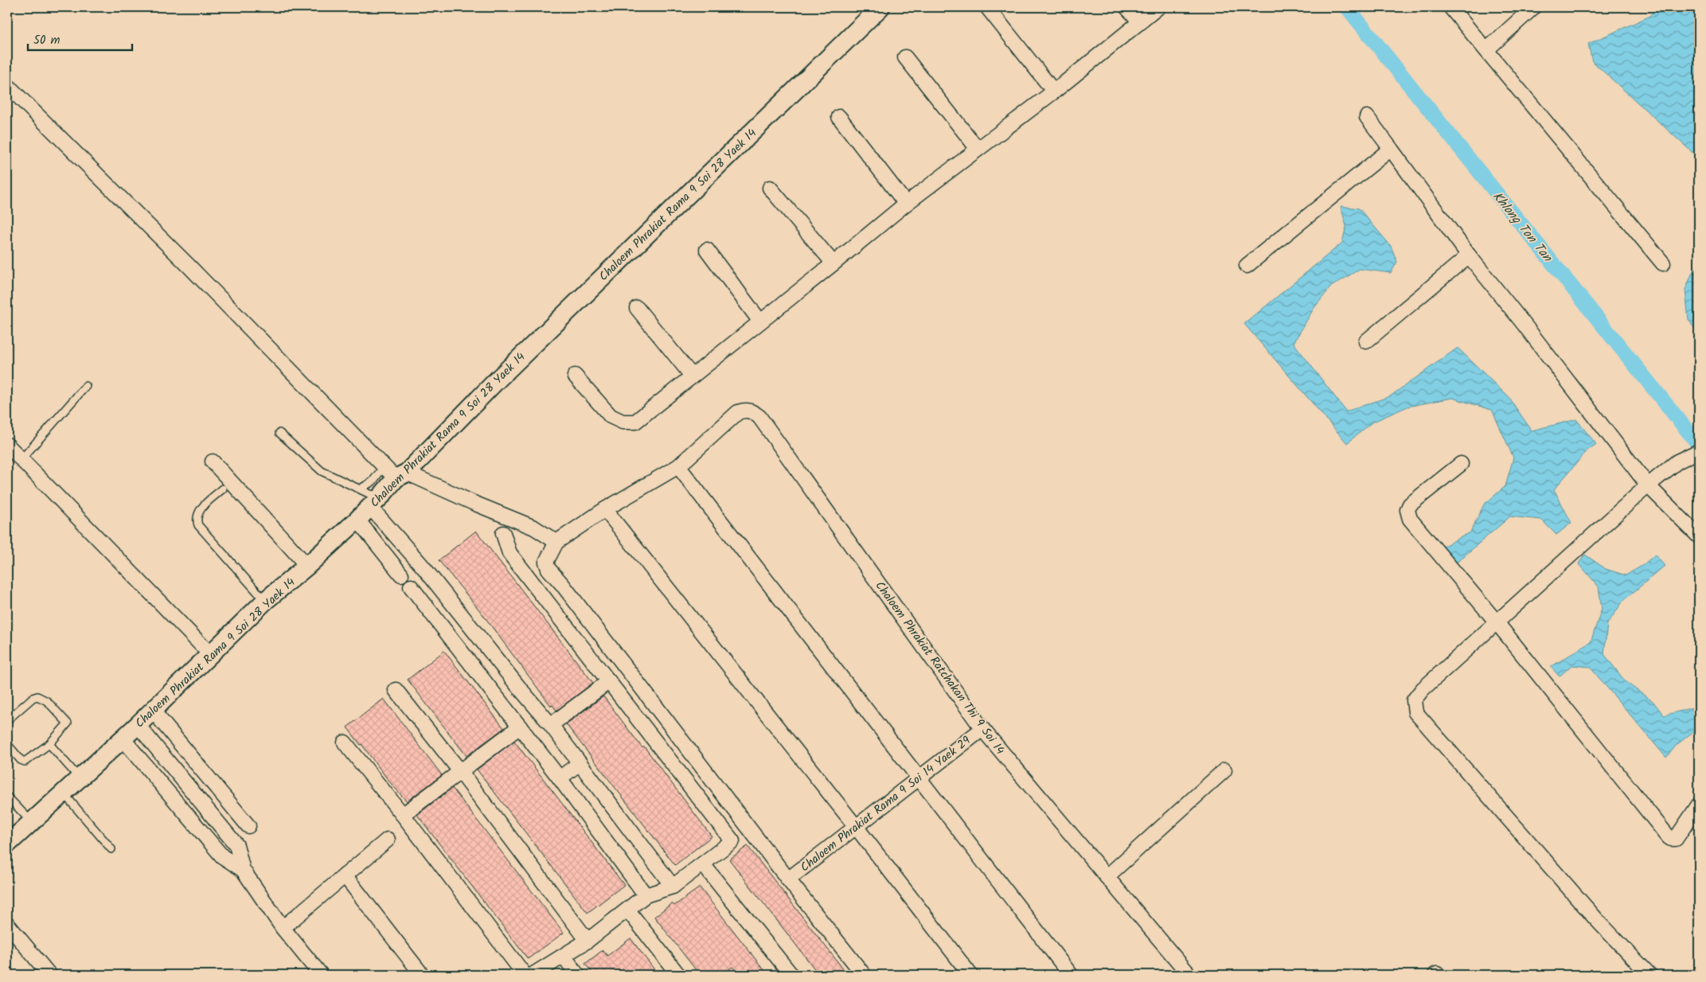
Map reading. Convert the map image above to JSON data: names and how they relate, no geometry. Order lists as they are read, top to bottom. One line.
{"streets":{"street":["Chaloem Phrakiat Rama 9 Soi 28 Yaek 14","Chaloem Phrakiat Ratchakan Thi 9 Soi 14","Chaloem Phrakiat Rama 9 Soi 14 Yaek 29"]},"crossings":[["Chaloem Phrakiat Ratchakan Thi 9 Soi 14","Chaloem Phrakiat Rama 9 Soi 14 Yaek 29"]],"water":["Khlong Ton Tan"],"scale_bar":"50 m"}
